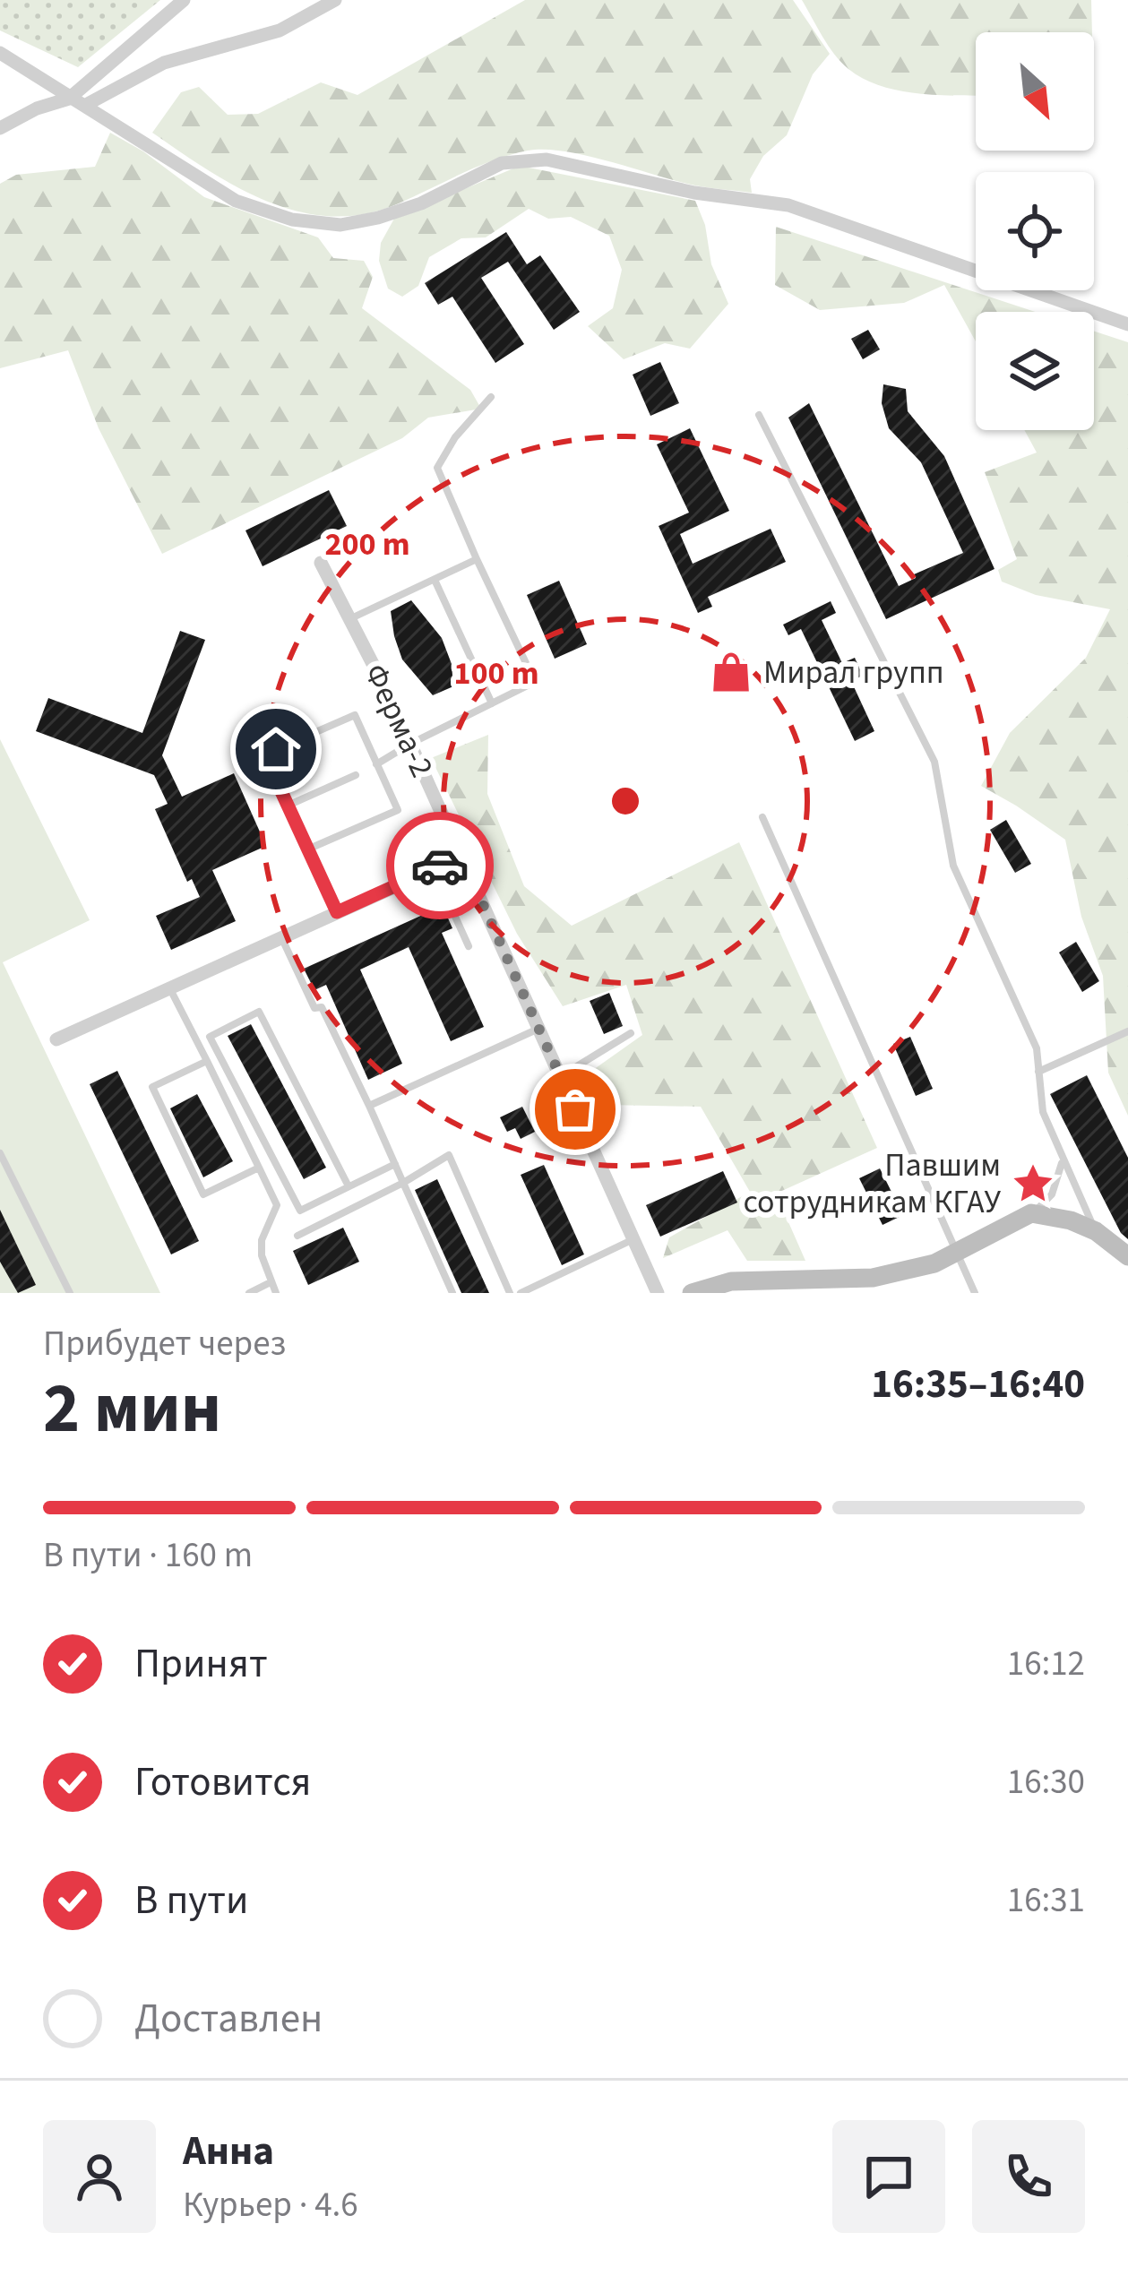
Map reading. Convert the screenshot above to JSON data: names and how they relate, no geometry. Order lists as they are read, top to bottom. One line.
{"streets":{"street":["Ферма-2"]},"places":{"shop":["Мирал групп"],"place":["Павшим сотрудникам КГАУ"]},"north":"bottom right","page":{"heading":["2 мин","Прибудет через","16:35–16:40"],"panel":["Анна","Курьер · 4.6"],"bar":"В пути · 160 m","list":[["Принят","16:12"],["Готовится","16:30"],["В пути","16:31"],"Доставлен"]},"rings":["200 m","100 m"]}
